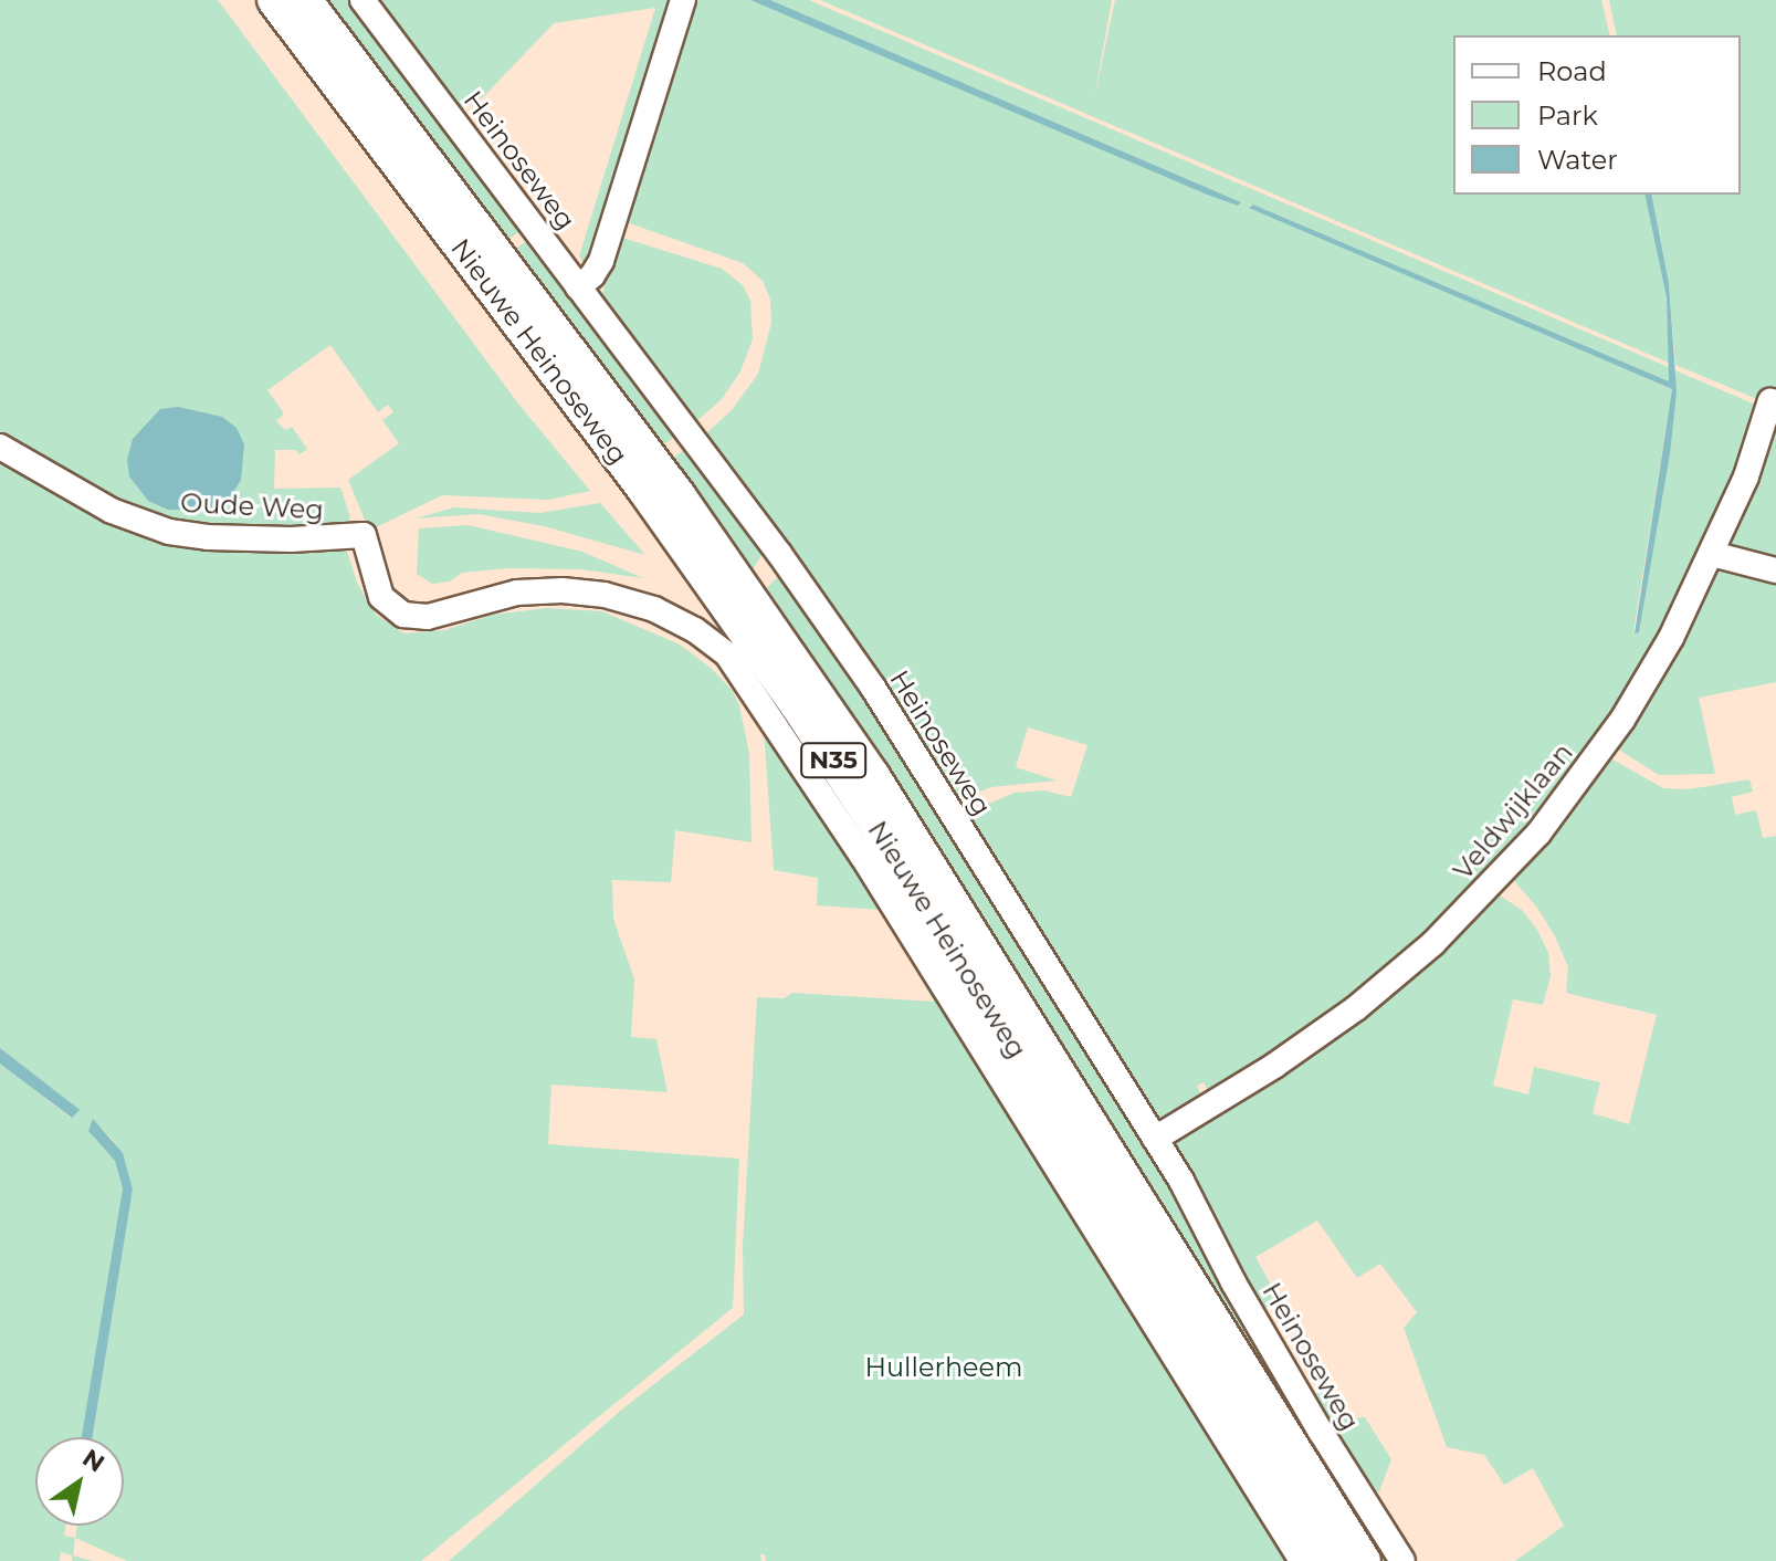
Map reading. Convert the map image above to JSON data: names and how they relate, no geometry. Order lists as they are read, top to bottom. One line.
{"streets":{"highway":["Nieuwe Heinoseweg","N35"],"street":["Heinoseweg","Oude Weg","Veldwijklaan"]},"crossings":[["Heinoseweg","Veldwijklaan"]],"parks":["Hullerheem"],"legend":["Road","Park","Water"],"north":"top right"}
